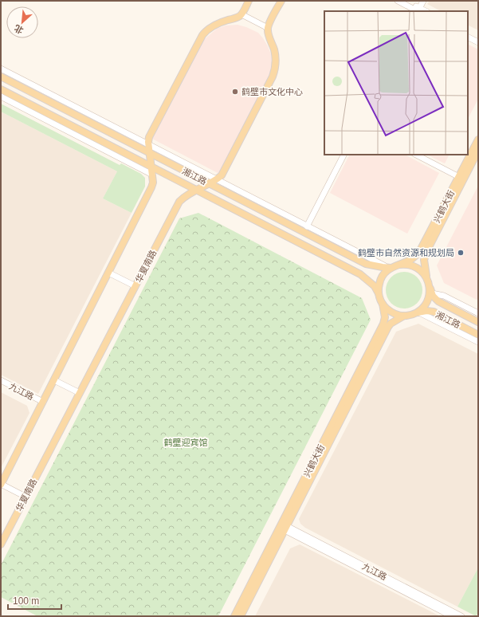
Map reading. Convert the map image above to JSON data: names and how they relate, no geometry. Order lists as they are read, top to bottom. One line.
{"streets":{"main road":["湘江路","兴鹤大街","华夏南路"],"street":["九江路"]},"crossings":[["湘江路","兴鹤大街"],["湘江路","华夏南路"],["兴鹤大街","九江路"]],"parks":["鹤壁迎宾馆"],"places":["鹤壁市文化中心","鹤壁市自然资源和规划局"],"scale_bar":"100 m","north":"bottom left"}
